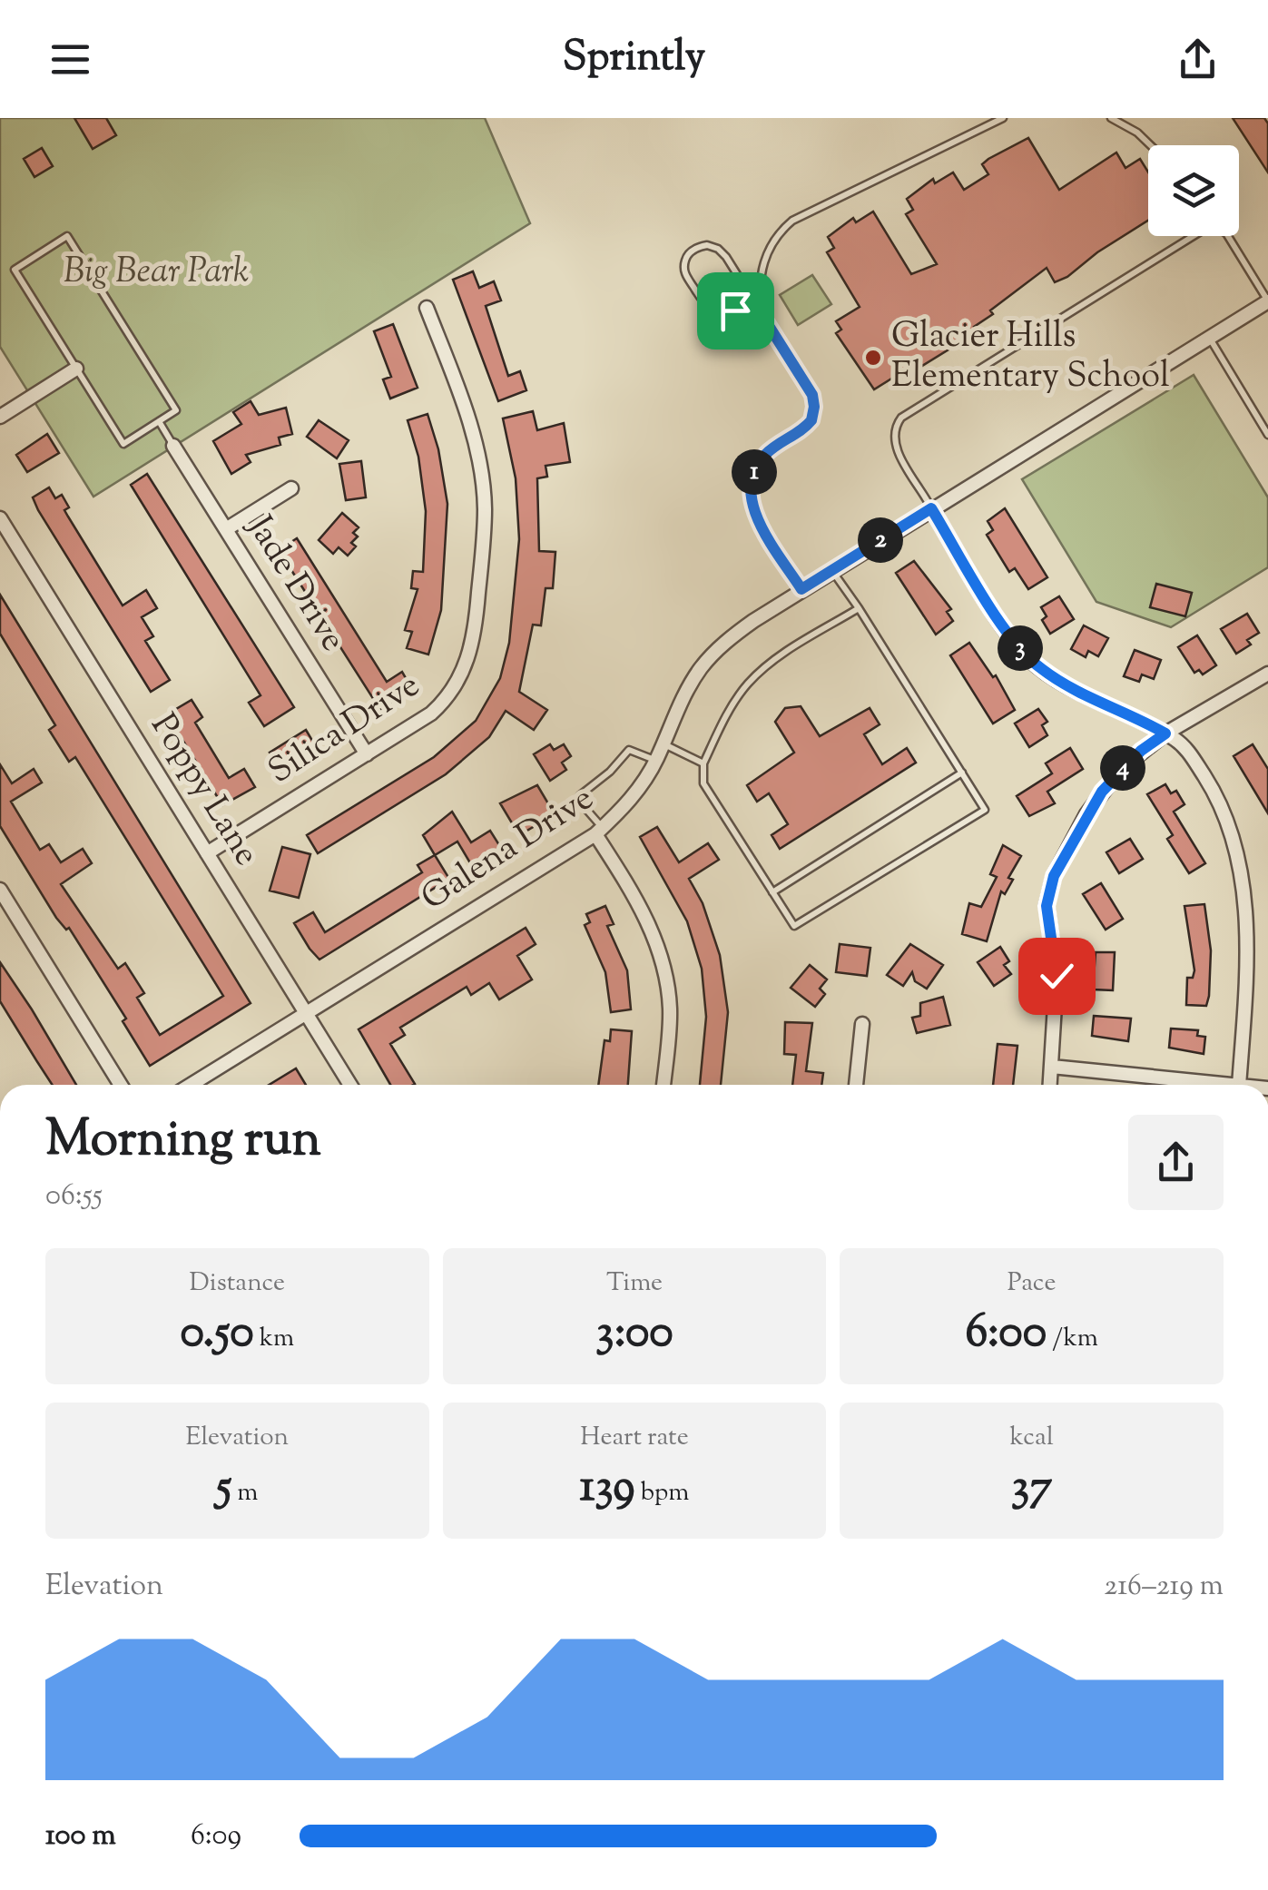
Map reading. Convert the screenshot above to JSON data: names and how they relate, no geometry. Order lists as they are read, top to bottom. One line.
{"streets":{"street":["Jade Drive","Silica Drive","Poppy Lane","Galena Drive"]},"crossings":[["Jade Drive","Silica Drive"],["Silica Drive","Poppy Lane"],["Poppy Lane","Galena Drive"]],"parks":["Big Bear Park"],"places":["Glacier Hills Elementary School"],"page":{"header":"Sprintly","pins":["1","2","3","4"],"heading":["Morning run","06:55"],"stats":[["Distance","0.50 km"],["Time","3:00"],["Pace","6:00 /km"],["Elevation","5 m"],["Heart rate","139 bpm"],["kcal","37"]],"chart":["Elevation","216–219 m"],"list":[{"name":"100 m","note":"6:09"}]}}
